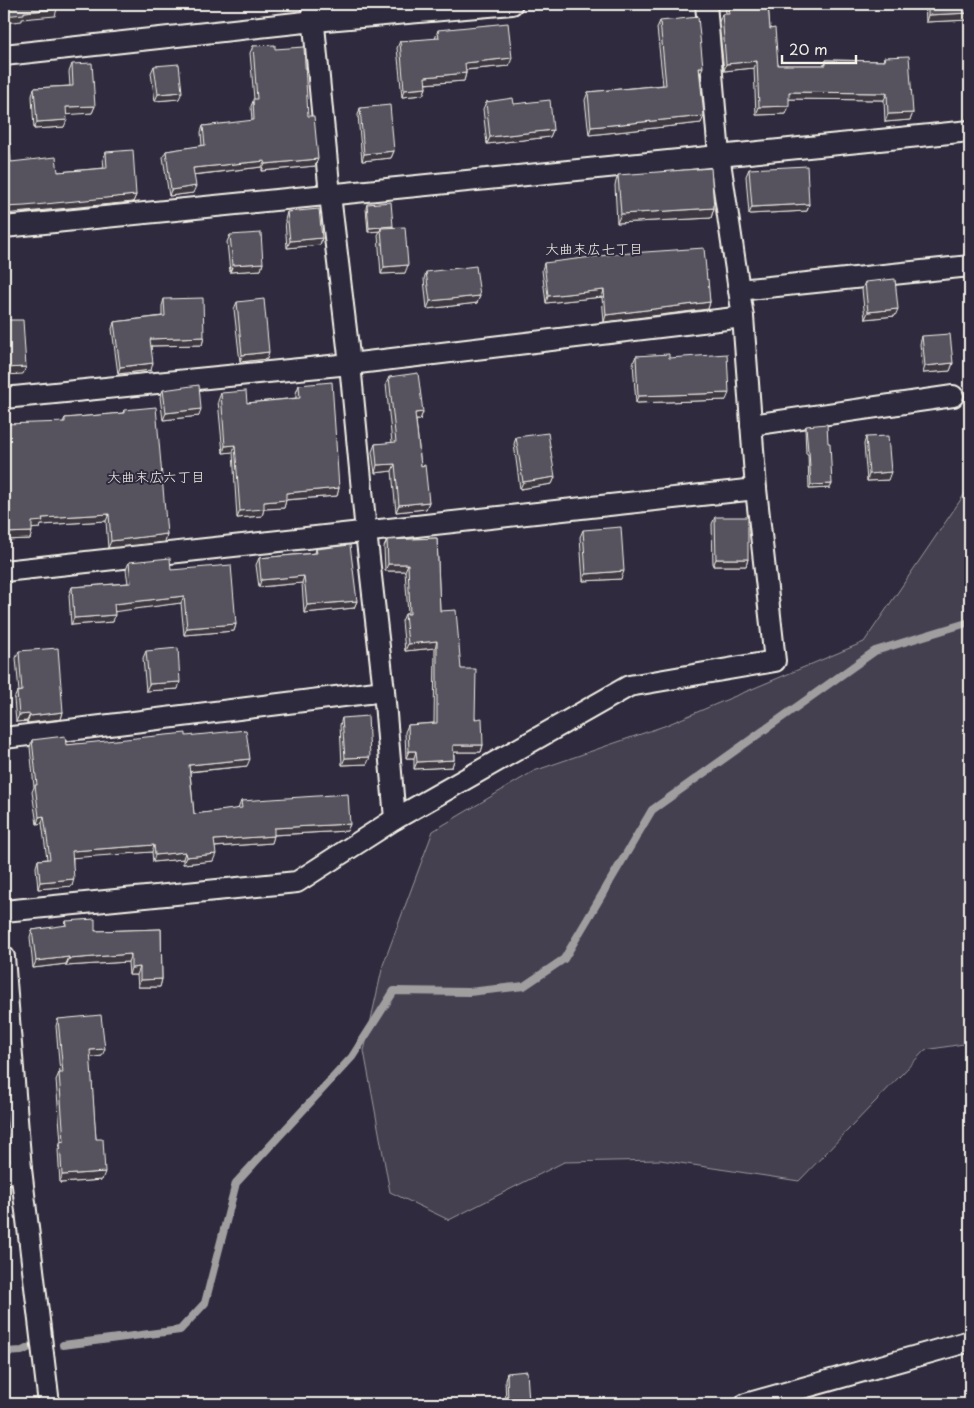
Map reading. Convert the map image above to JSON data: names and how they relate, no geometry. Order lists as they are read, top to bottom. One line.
{"districts":["大曲末広七丁目","大曲末広六丁目"],"scale_bar":"20 m"}
